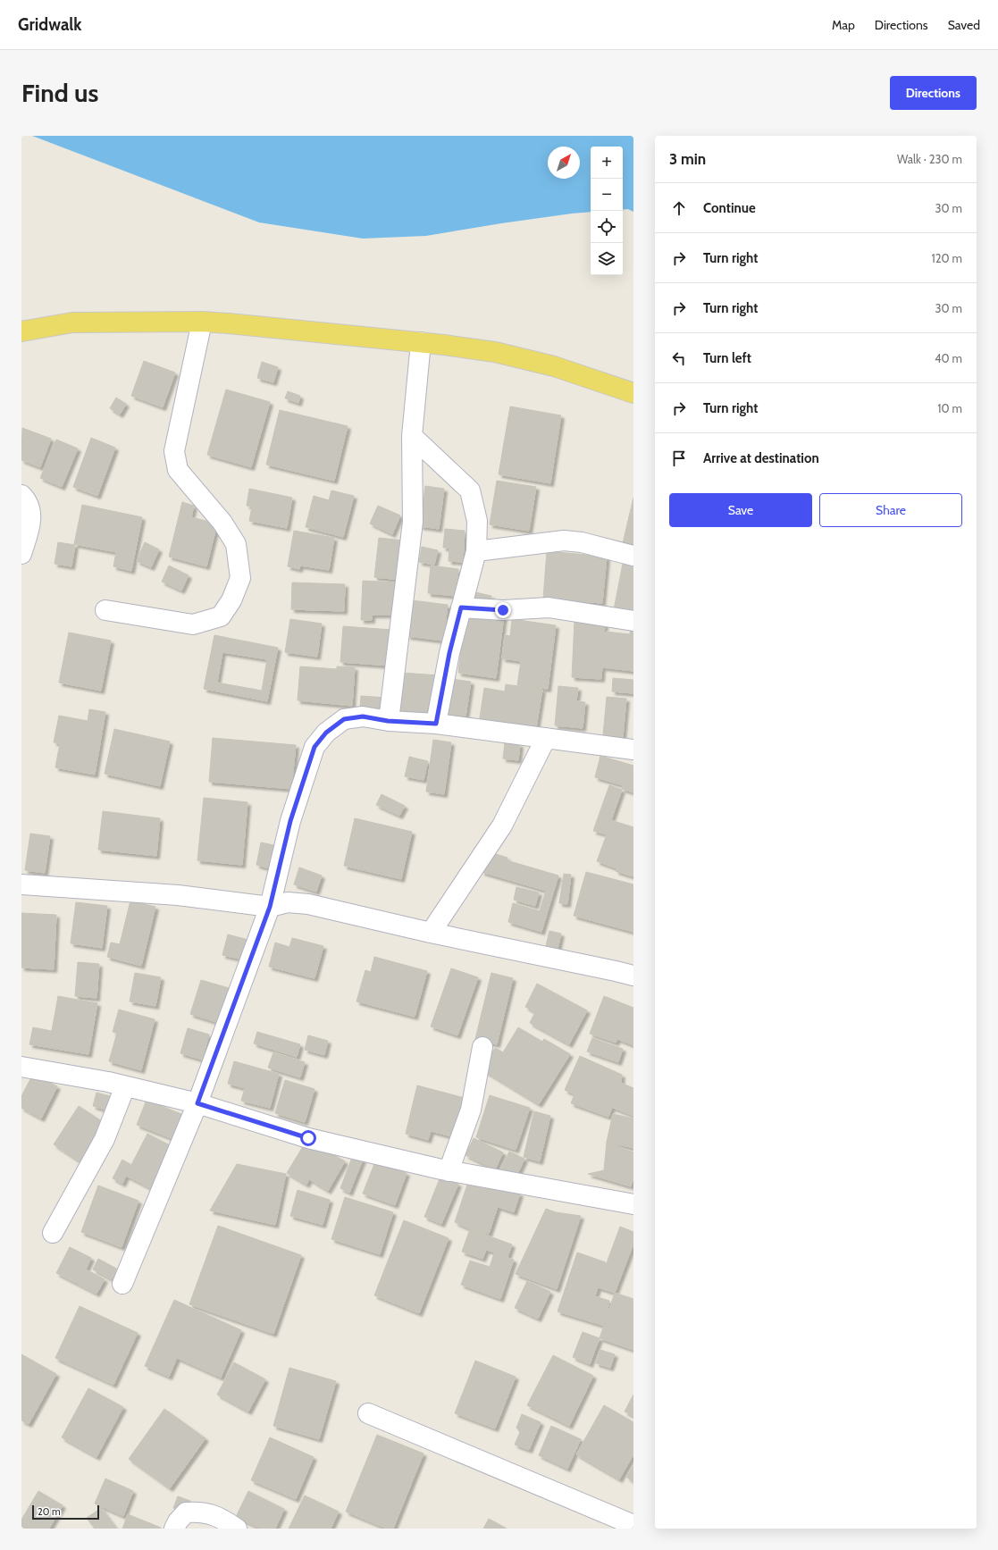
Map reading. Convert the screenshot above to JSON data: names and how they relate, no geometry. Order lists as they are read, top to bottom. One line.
{"scale_bar":"20 m","north":"top right","page":{"header":"Gridwalk","nav":["Map","Directions","Saved"],"buttons":["Directions",["Save","Share"]],"title":"Find us","heading":["3 min","Walk · 230 m"],"map_buttons":["+","−"],"list":[["Continue","30 m"],["Turn right","120 m"],["Turn right","30 m"],["Turn left","40 m"],["Turn right","10 m"],"Arrive at destination"],"scale":"20 m"}}
